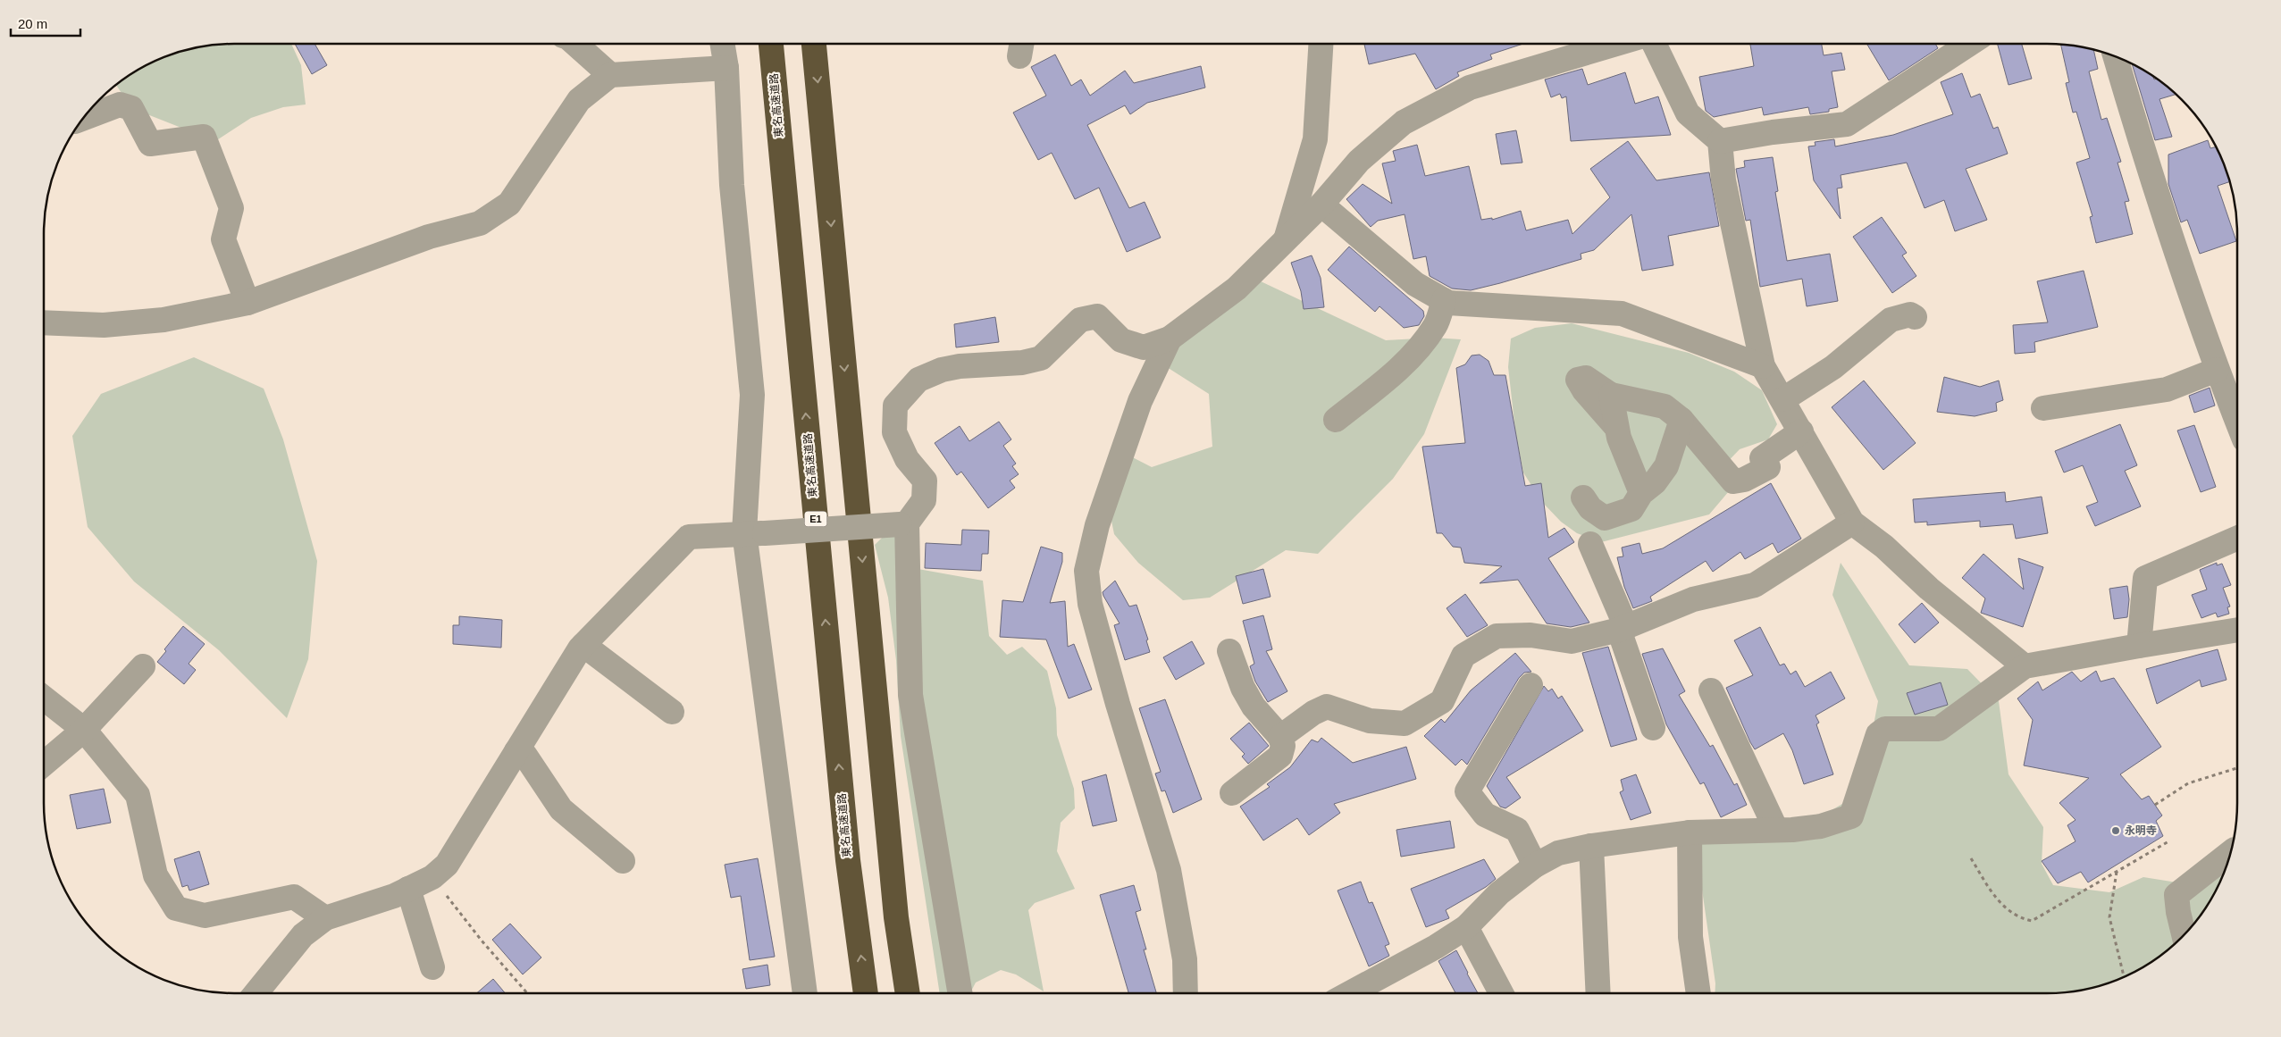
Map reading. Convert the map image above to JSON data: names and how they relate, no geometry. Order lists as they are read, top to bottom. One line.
{"streets":{"highway":["東名高速道路","E1"]},"places":["永明寺"],"scale_bar":"20 m"}
